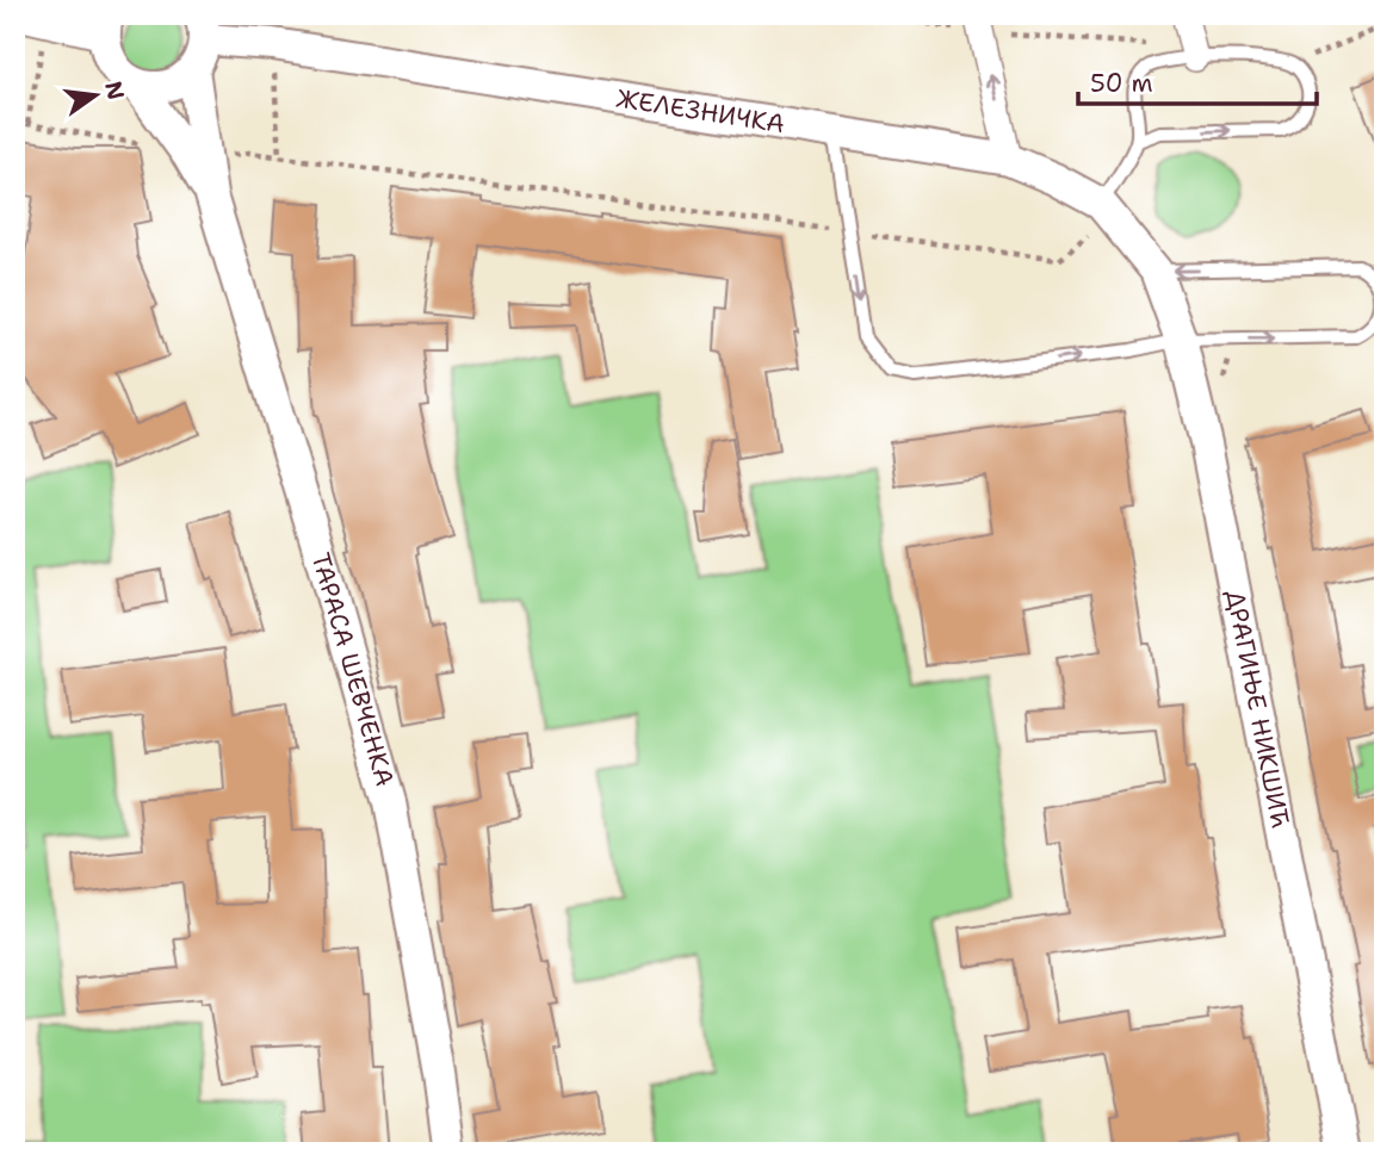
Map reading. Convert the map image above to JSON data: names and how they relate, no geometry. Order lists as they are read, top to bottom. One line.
{"streets":{"street":["ЖЕЛЕЗНИЧКА","ТАРАСА ШЕВЧЕНКА","ДРАГИЊЕ НИКШИЋ"]},"crossings":[["ЖЕЛЕЗНИЧКА","ДРАГИЊЕ НИКШИЋ"]],"scale_bar":"50 m","north":"right"}
